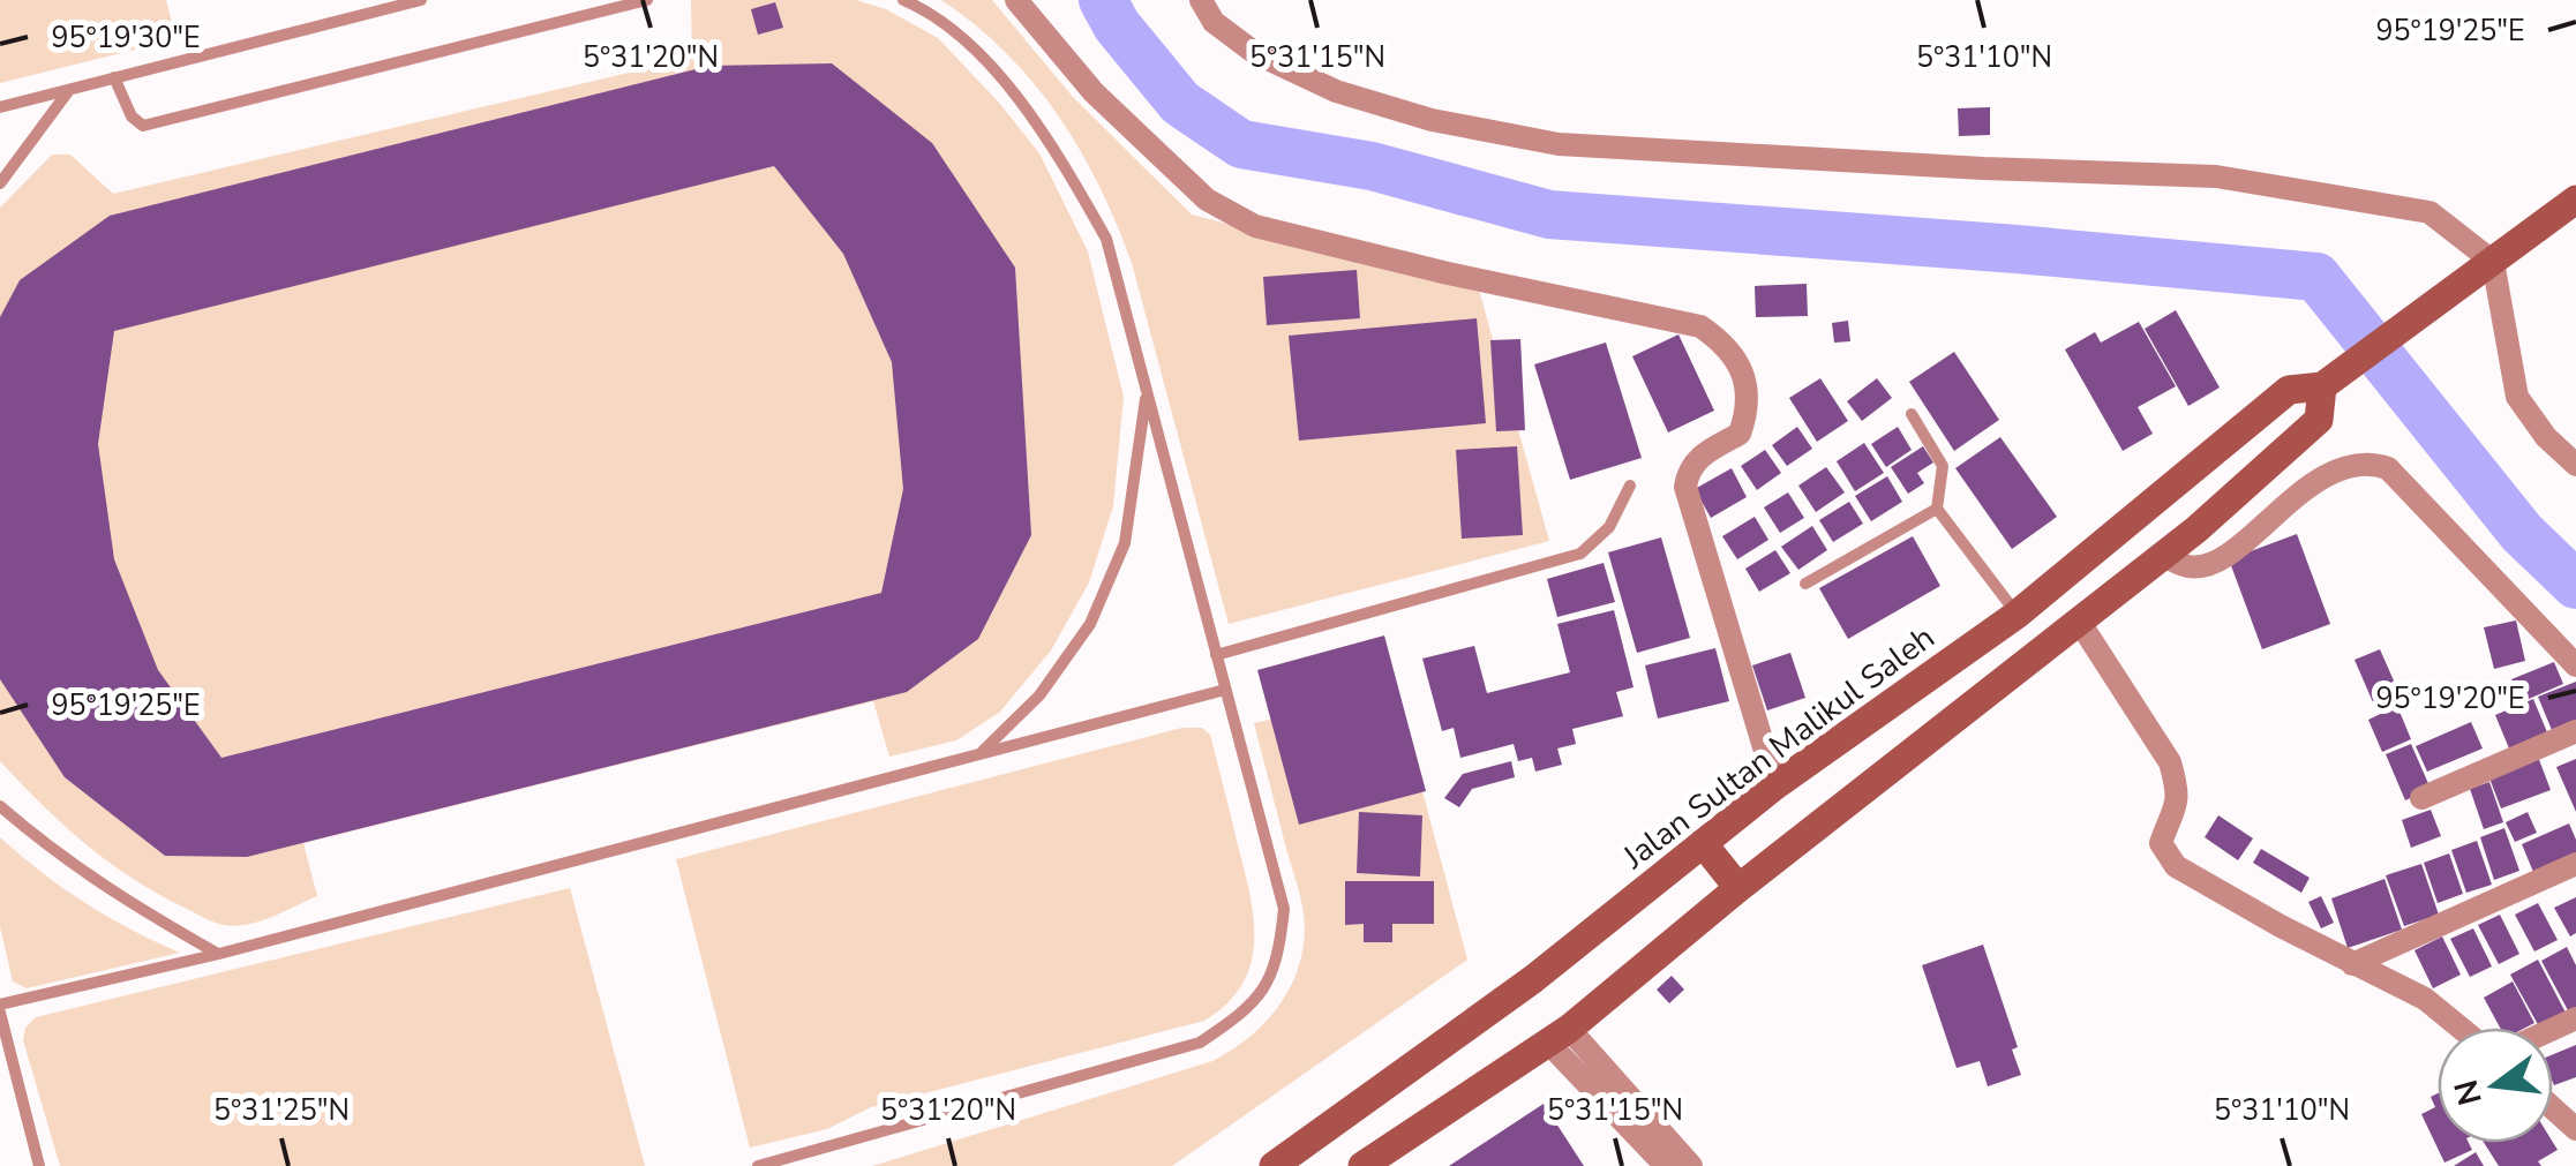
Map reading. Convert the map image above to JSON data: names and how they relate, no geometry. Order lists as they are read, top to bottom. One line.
{"streets":{"main road":["Jalan Sultan Malikul Saleh"]},"north":"left","coordinates":["95°19'25\"E","95°19'30\"E","5°31'20\"N","5°31'15\"N","5°31'10\"N","95°19'20\"E","5°31'25\"N"]}
